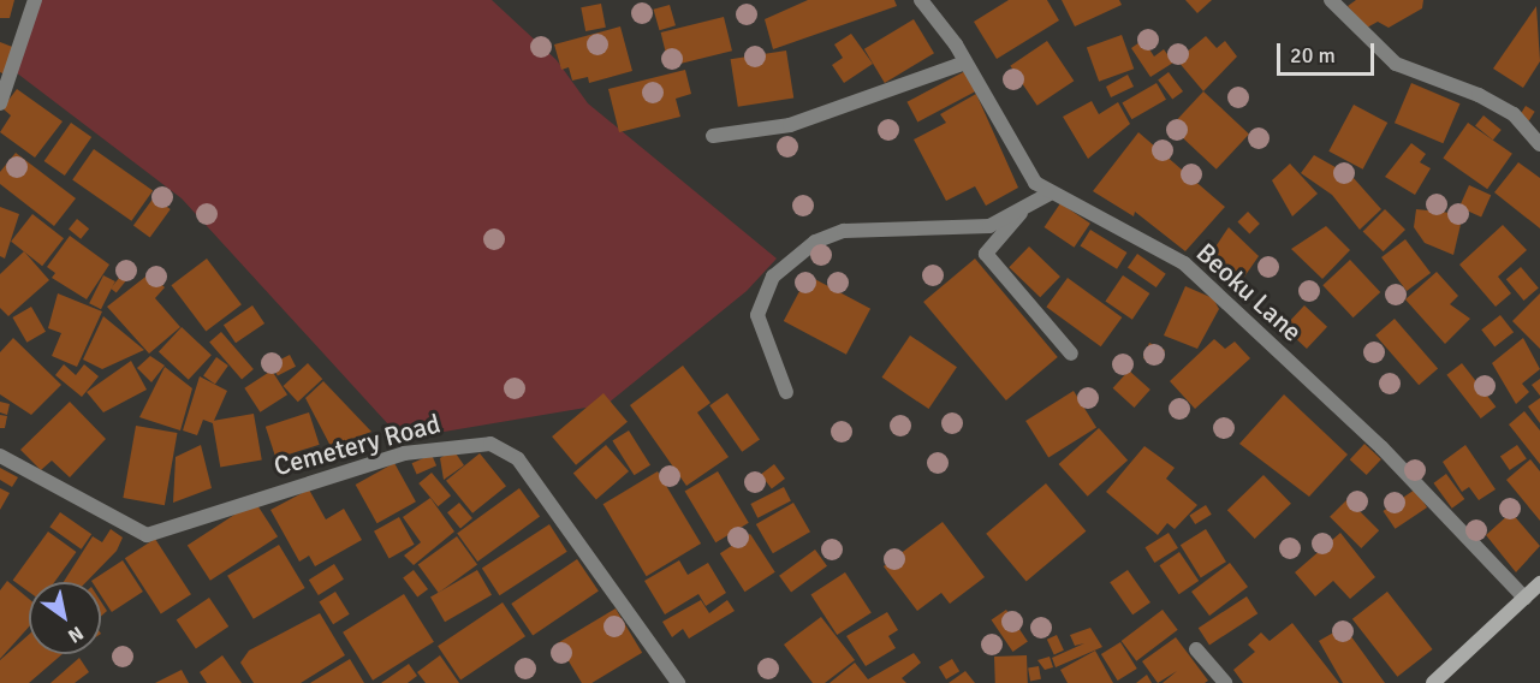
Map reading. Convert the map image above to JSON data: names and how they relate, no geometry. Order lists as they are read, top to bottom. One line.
{"streets":{"street":["Beoku Lane","Cemetery Road"]},"scale_bar":"20 m","north":"bottom right"}
